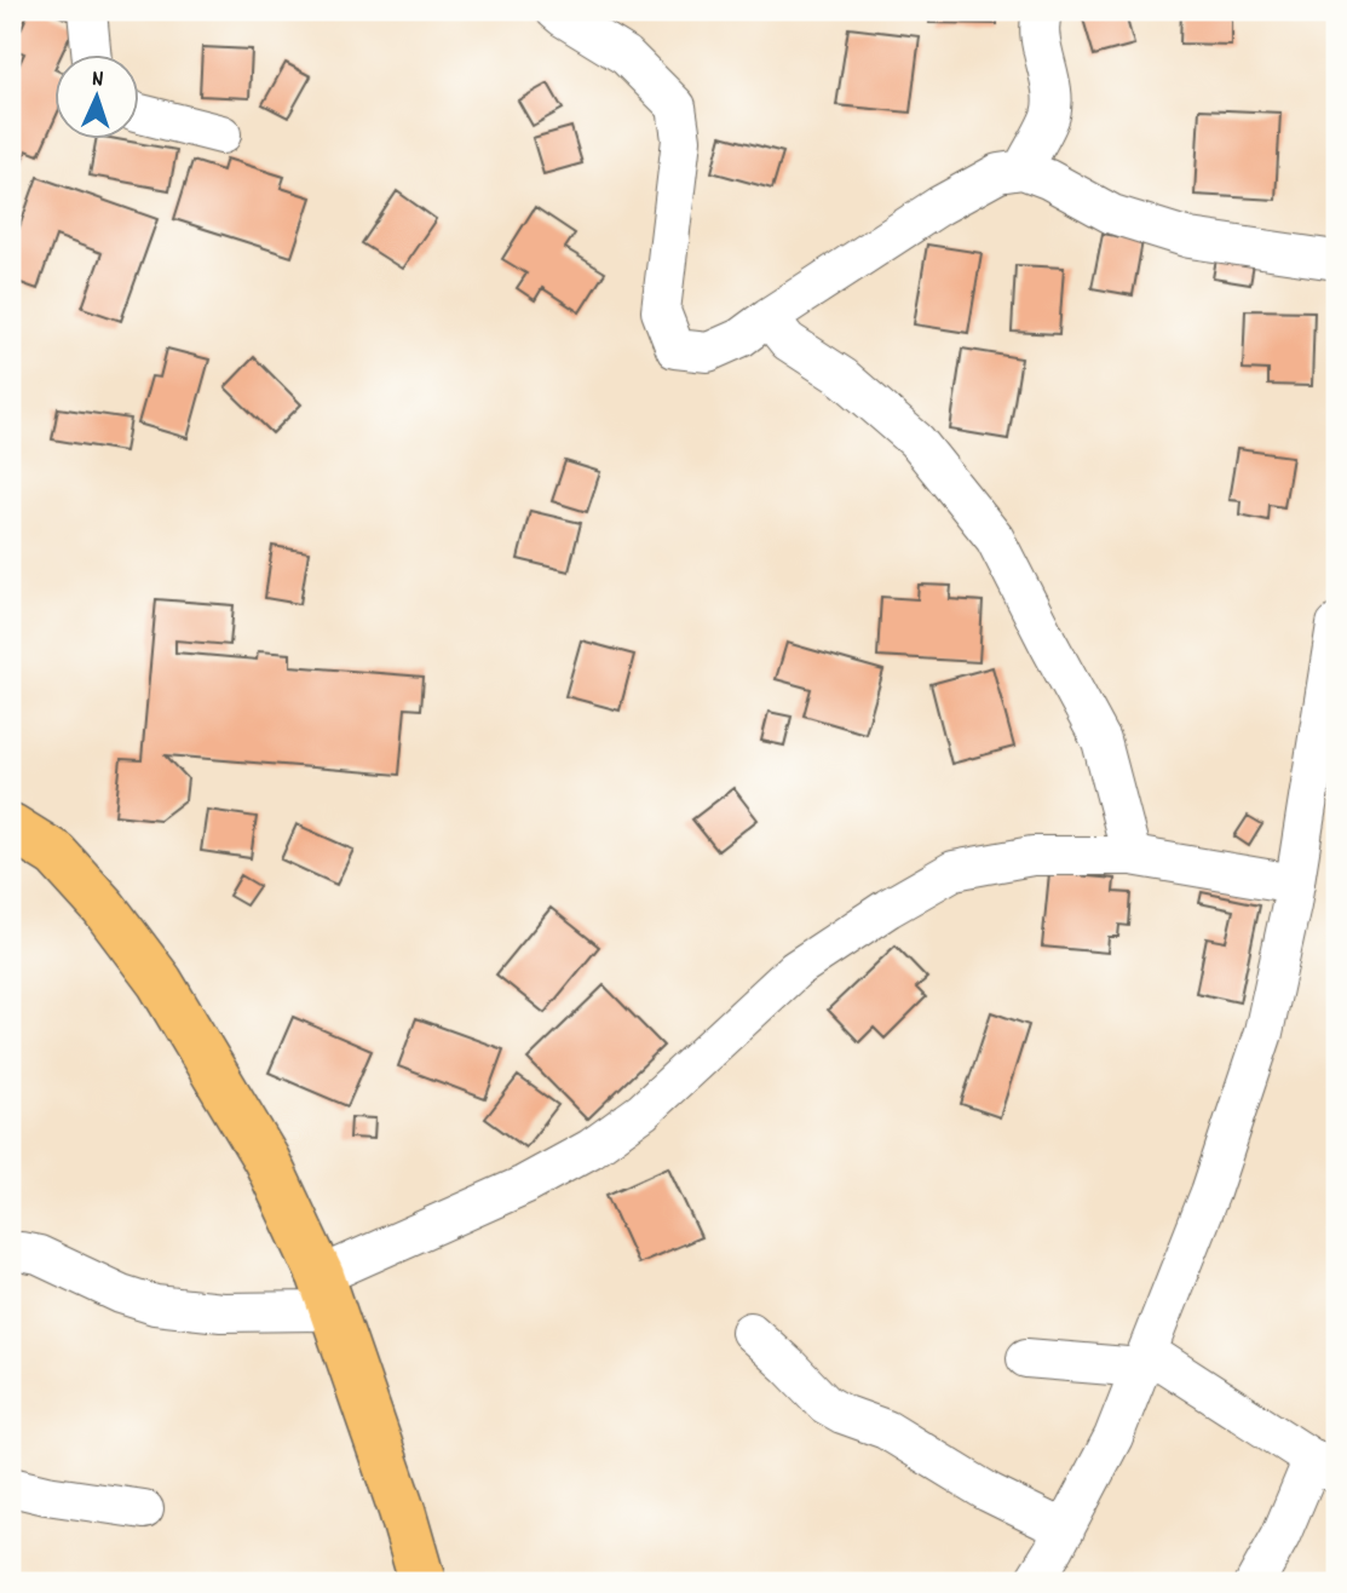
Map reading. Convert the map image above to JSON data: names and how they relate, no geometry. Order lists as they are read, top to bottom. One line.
{"north":"top"}
